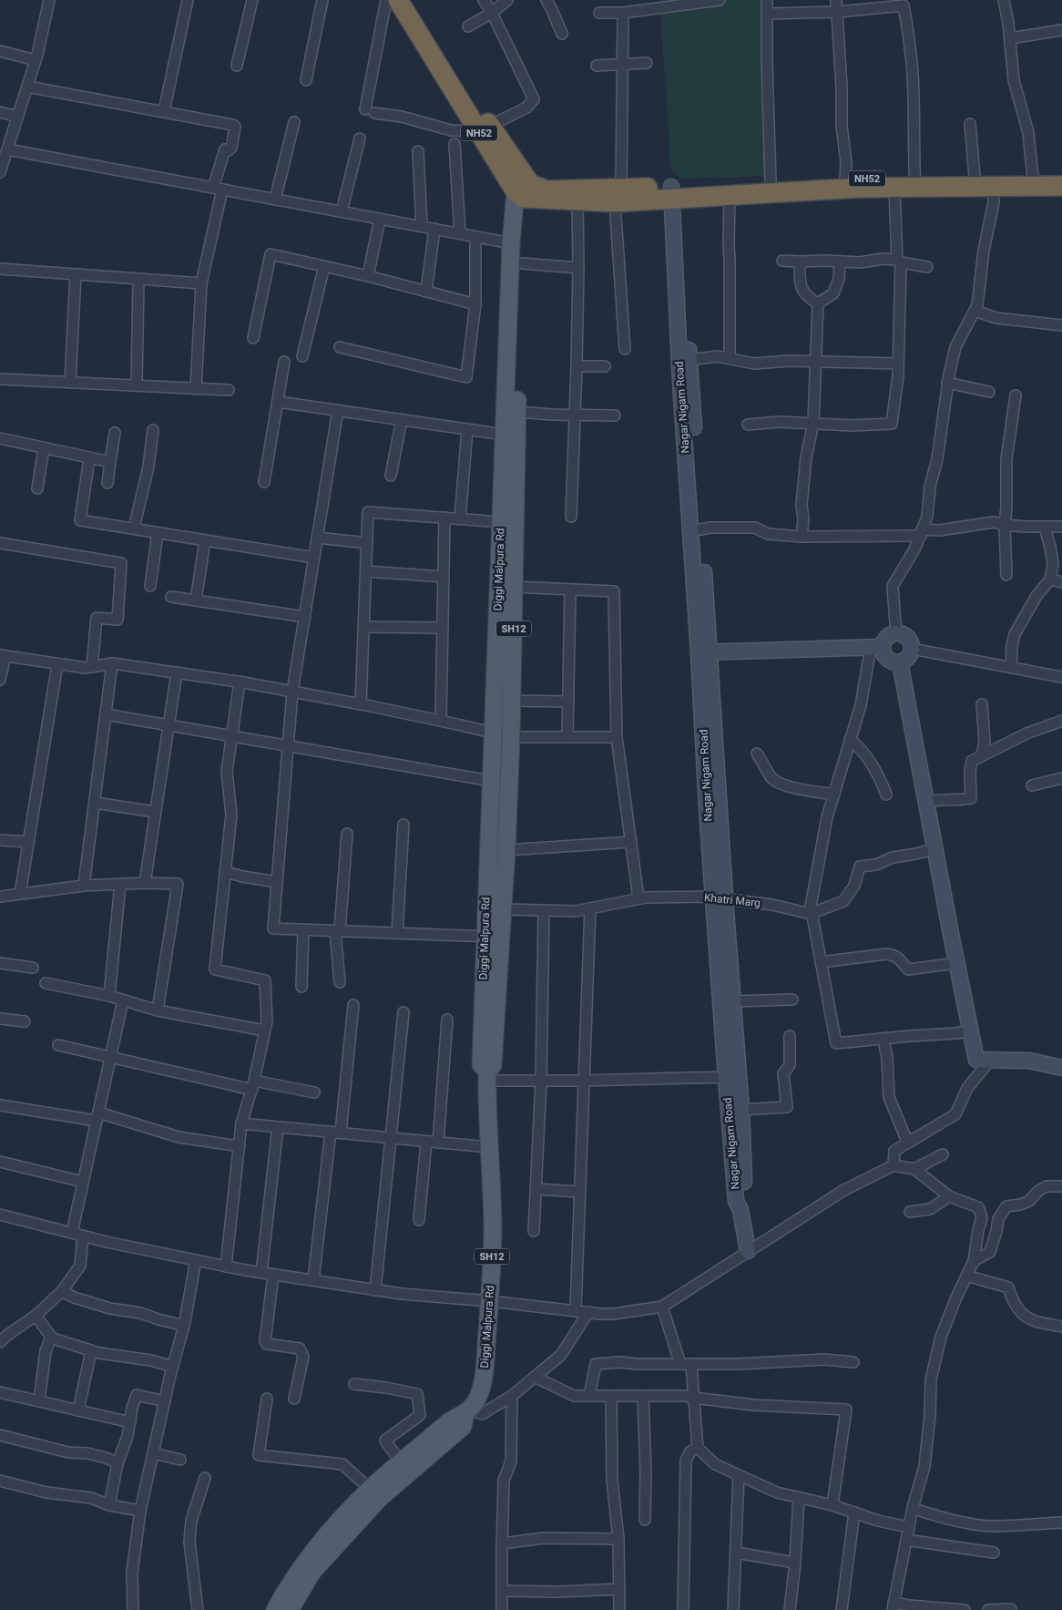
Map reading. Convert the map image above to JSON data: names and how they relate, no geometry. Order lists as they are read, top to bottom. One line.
{"streets":{"highway":["NH52"],"main road":["Diggi Malpura Rd","SH12"],"street":["Nagar Nigam Road","Khatri Marg"]},"crossings":[["NH52","Nagar Nigam Road"],["NH52","Diggi Malpura Rd"],["Nagar Nigam Road","Khatri Marg"],["Diggi Malpura Rd","Khatri Marg"]]}
